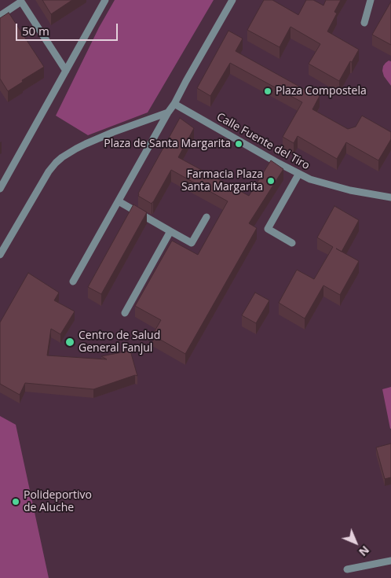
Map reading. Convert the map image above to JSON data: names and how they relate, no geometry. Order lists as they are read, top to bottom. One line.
{"streets":{"street":["Calle Fuente del Tiro"]},"places":["Plaza Compostela","Plaza de Santa Margarita","Farmacia Plaza Santa Margarita","Centro de Salud General Fanjul","Polideportivo de Aluche"],"scale_bar":"50 m","north":"bottom right"}
